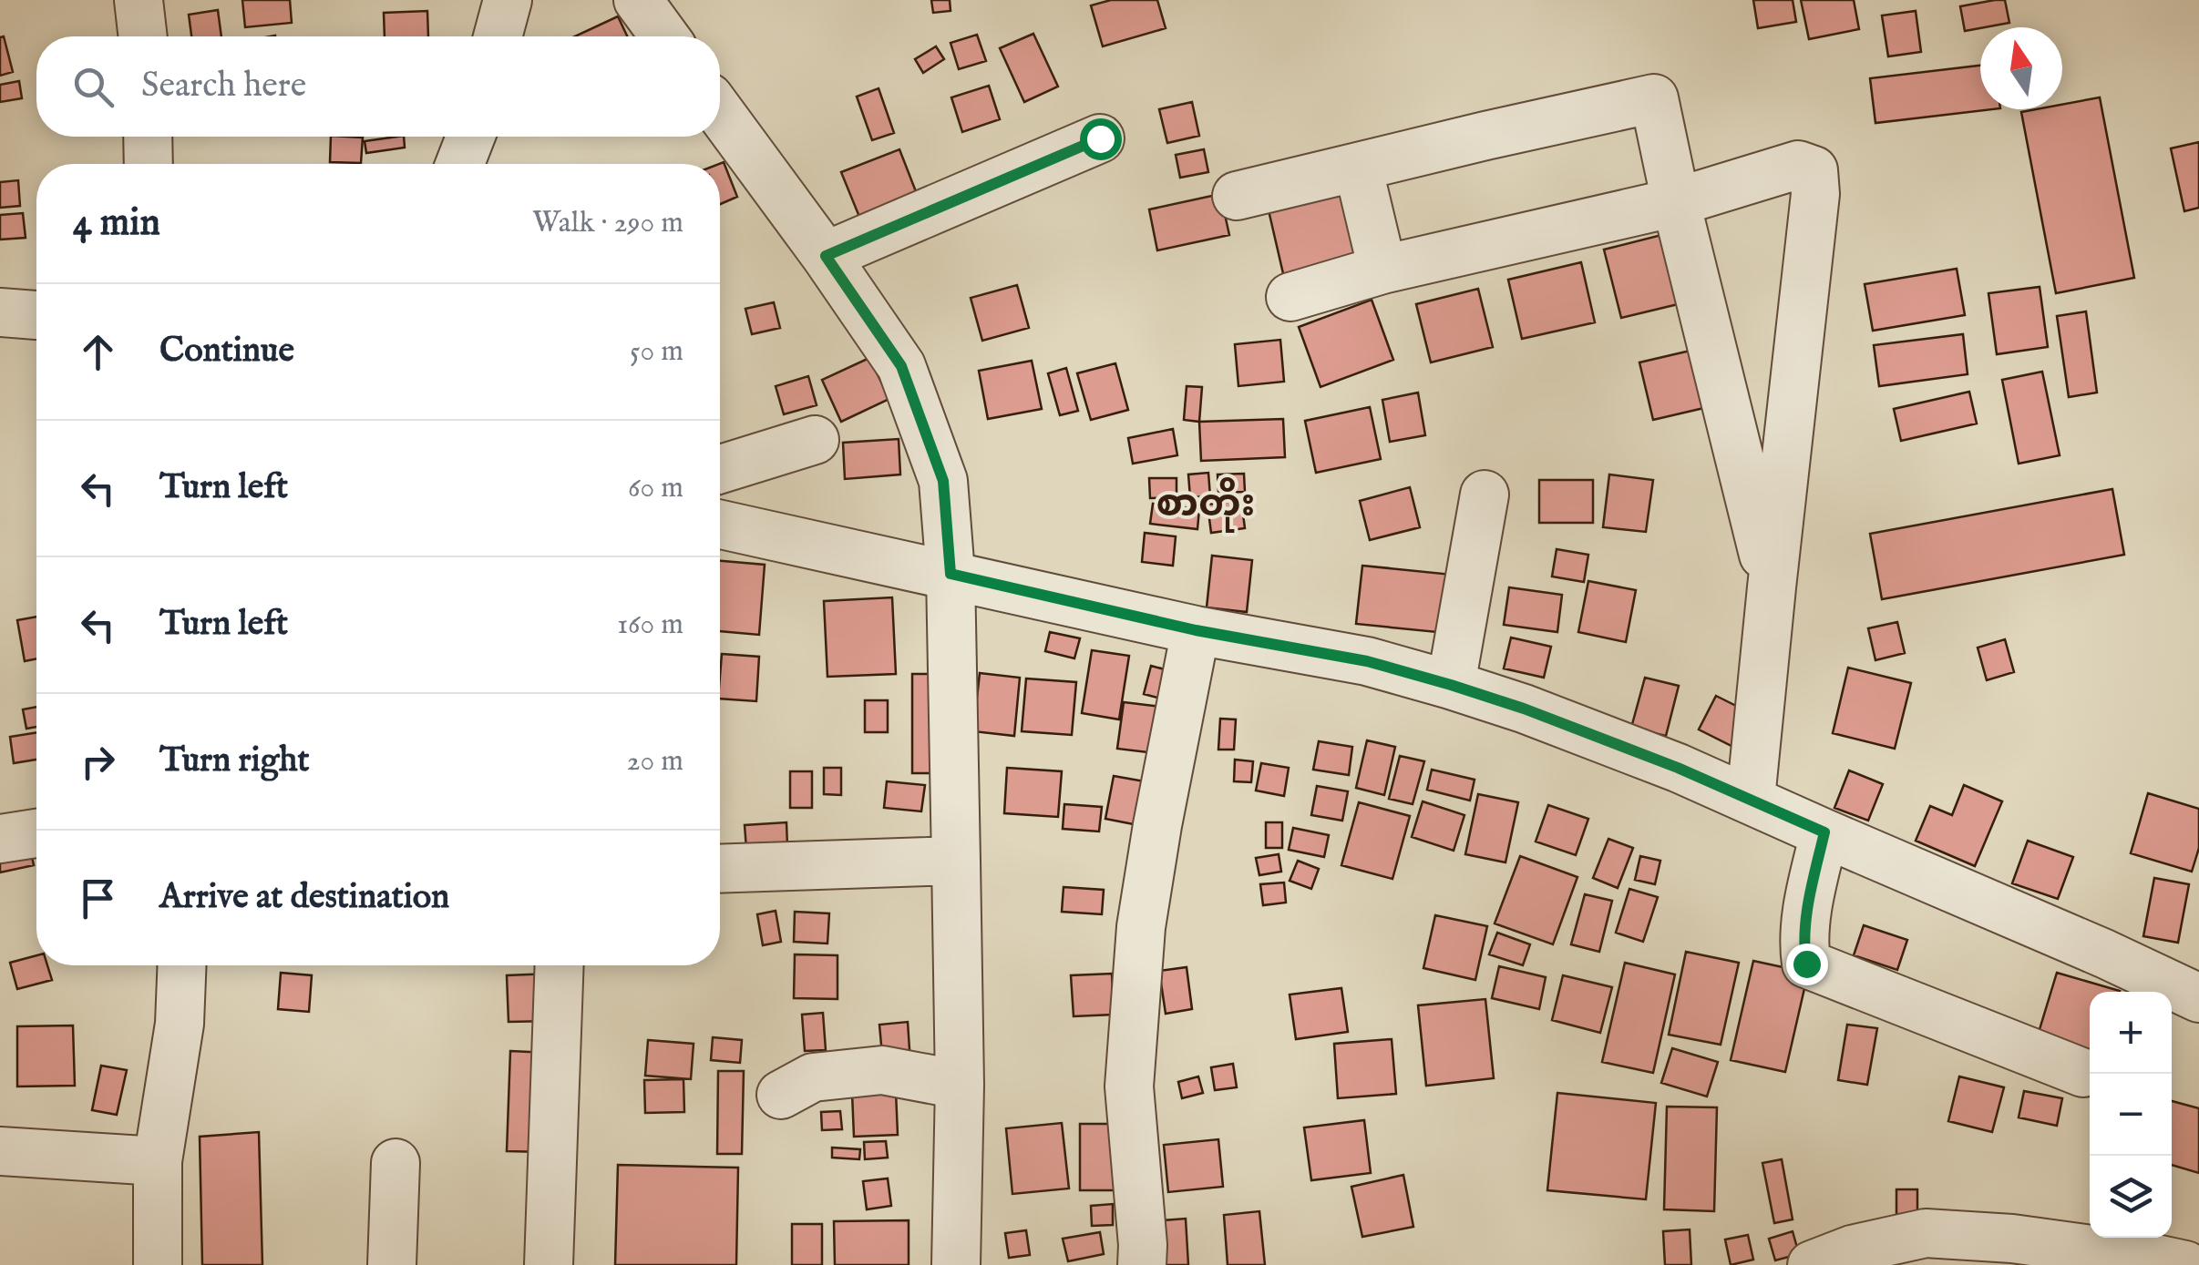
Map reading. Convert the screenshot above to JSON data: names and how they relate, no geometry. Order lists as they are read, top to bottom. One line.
{"districts":["စာတိုး"],"north":"top","page":{"search":"Search here","heading":["4 min","Walk · 290 m"],"list":[["Continue","50 m"],["Turn left","60 m"],["Turn left","160 m"],["Turn right","20 m"],"Arrive at destination"],"map_buttons":["+","−"]}}
